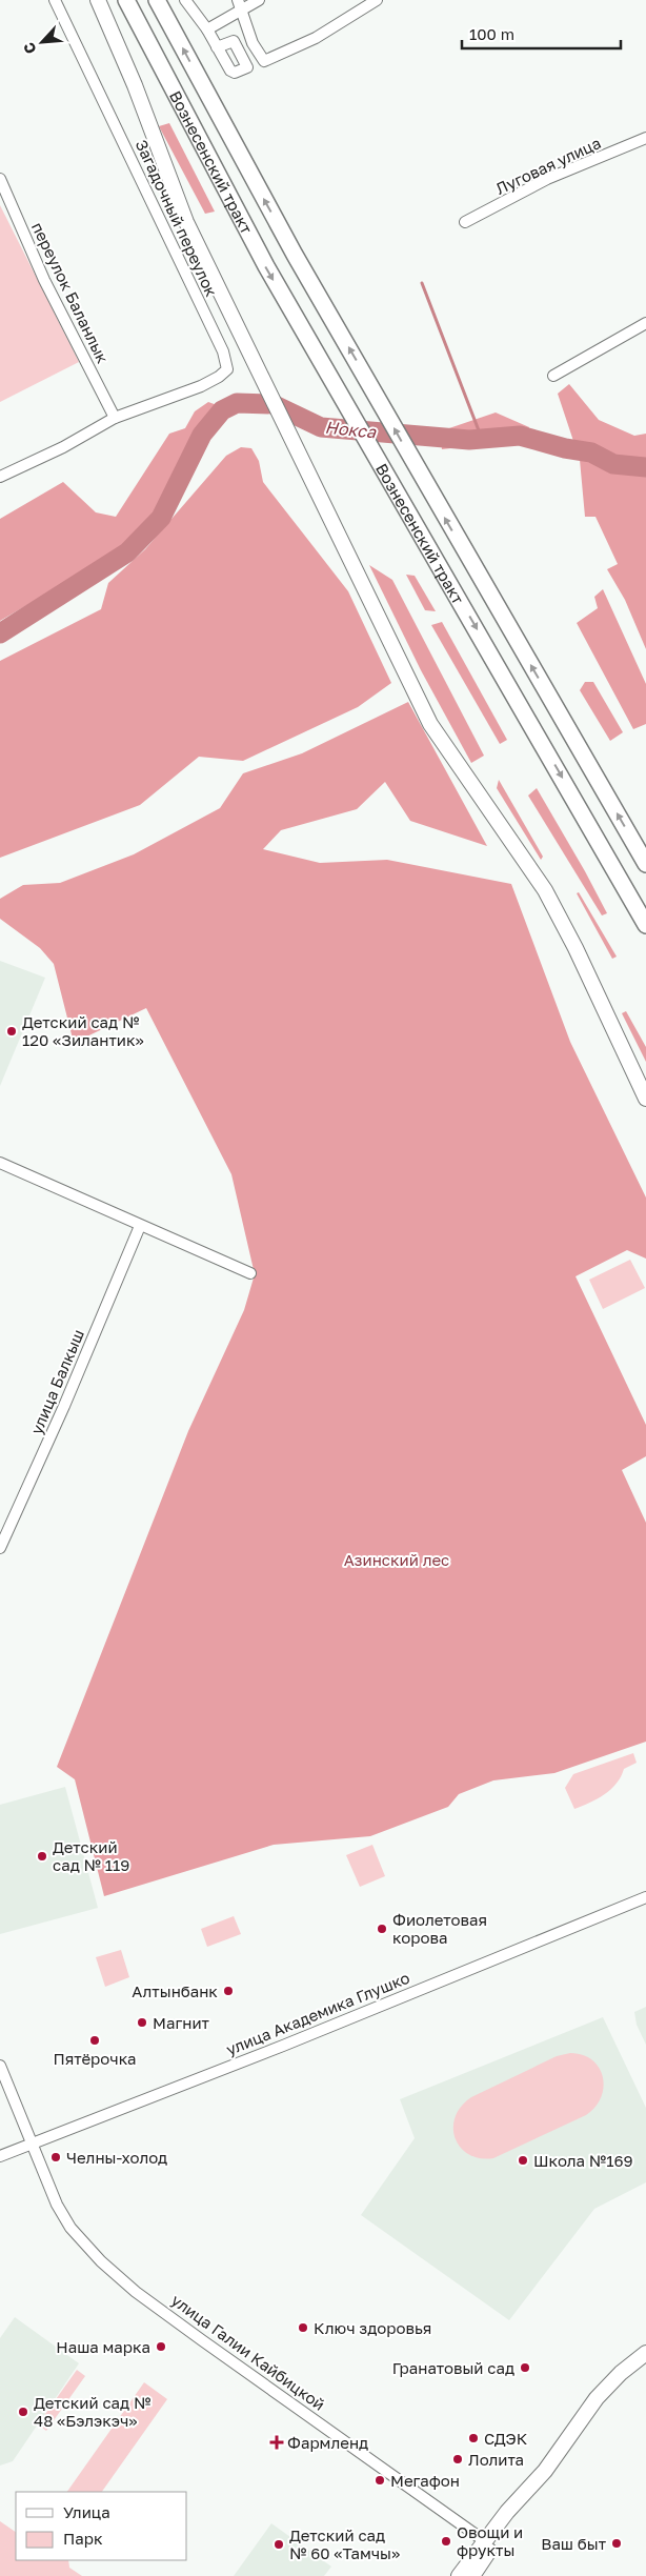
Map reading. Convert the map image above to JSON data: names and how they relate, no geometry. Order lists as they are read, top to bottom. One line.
{"streets":{"main road":["Вознесенский тракт"],"street":["Луговая улица","Загадочный переулок","переулок Баланлык","улица Балкыш","улица Академика Глушко","улица Галии Кайбицкой"]},"crossings":[["Загадочный переулок","переулок Баланлык"],["улица Академика Глушко","улица Галии Кайбицкой"]],"water":["Нокса"],"parks":["Азинский лес"],"places":{"other":["Детский сад № 120 «Зилантик»","Детский сад № 119","Фиолетовая корова","Алтынбанк","Магнит","Пятёрочка","Челны-холод","Школа №169","Ключ здоровья","Наша марка","Гранатовый сад","Детский сад № 48 «Бэлэкэч»","СДЭК","Лолита","Мегафон","Овощи и фрукты","Ваш быт","Детский сад № 60 «Тамчы»"],"health":["Фармленд"]},"legend":["Улица","Парк"],"scale_bar":"100 m","north":"bottom left"}
